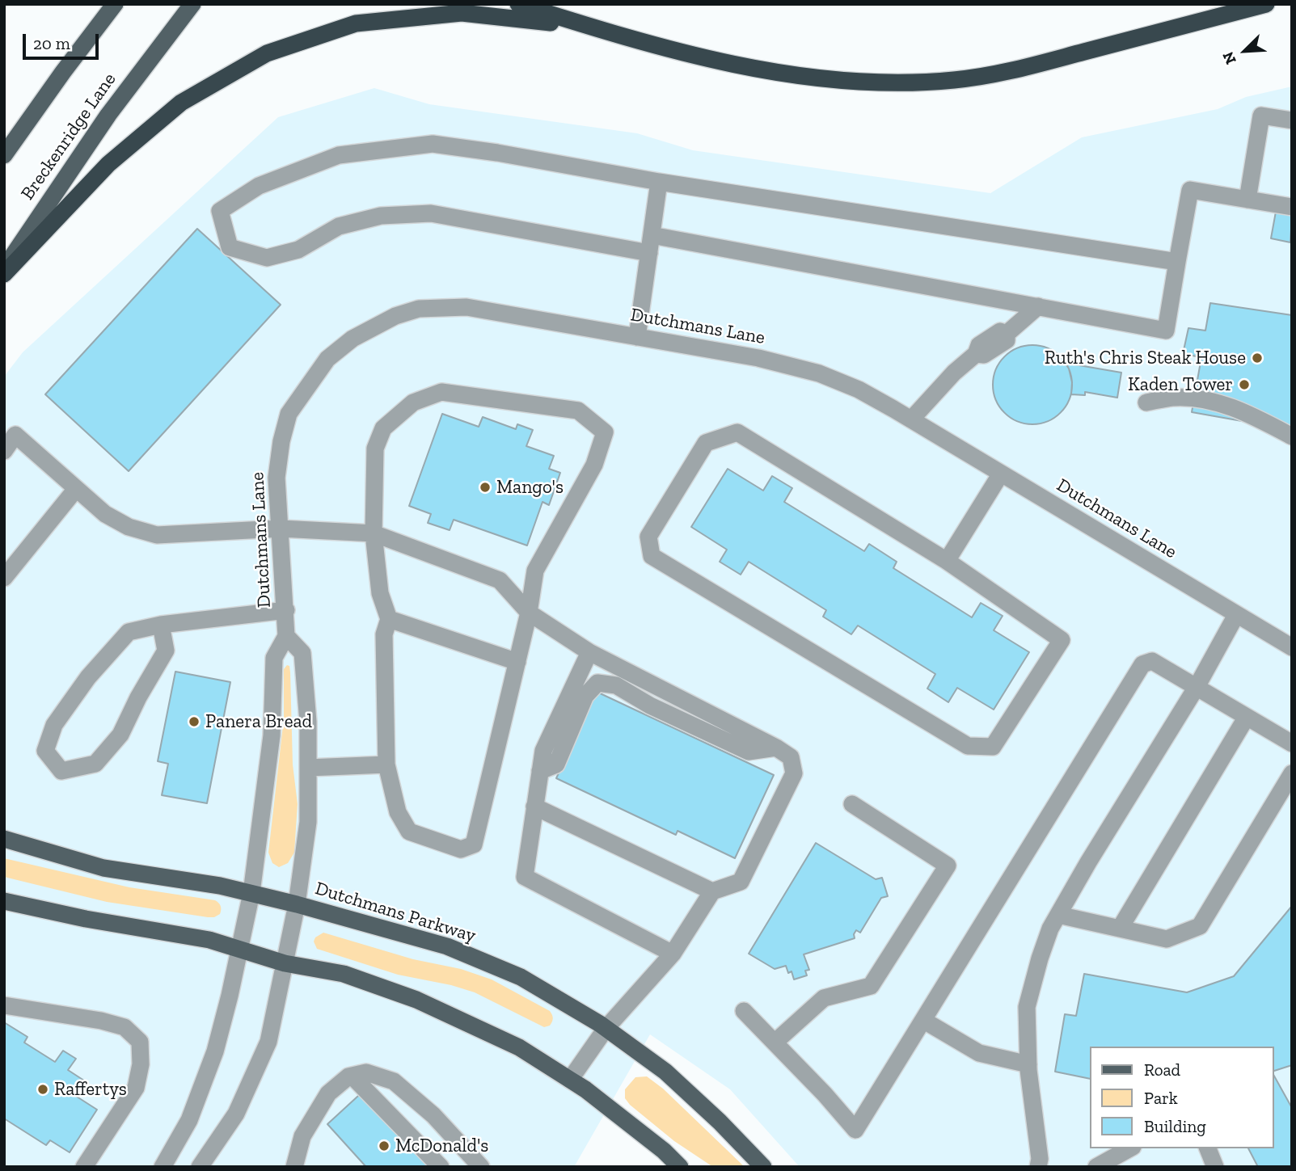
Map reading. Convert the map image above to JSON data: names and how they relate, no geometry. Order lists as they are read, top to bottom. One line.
{"streets":{"main road":["Breckenridge Lane","Dutchmans Parkway"],"street":["Dutchmans Lane"]},"crossings":[["Dutchmans Lane","Dutchmans Parkway"]],"places":["Ruth's Chris Steak House","Kaden Tower","Mango's","Panera Bread","Raffertys","McDonald's"],"legend":["Road","Park","Building"],"scale_bar":"20 m","north":"bottom left"}
